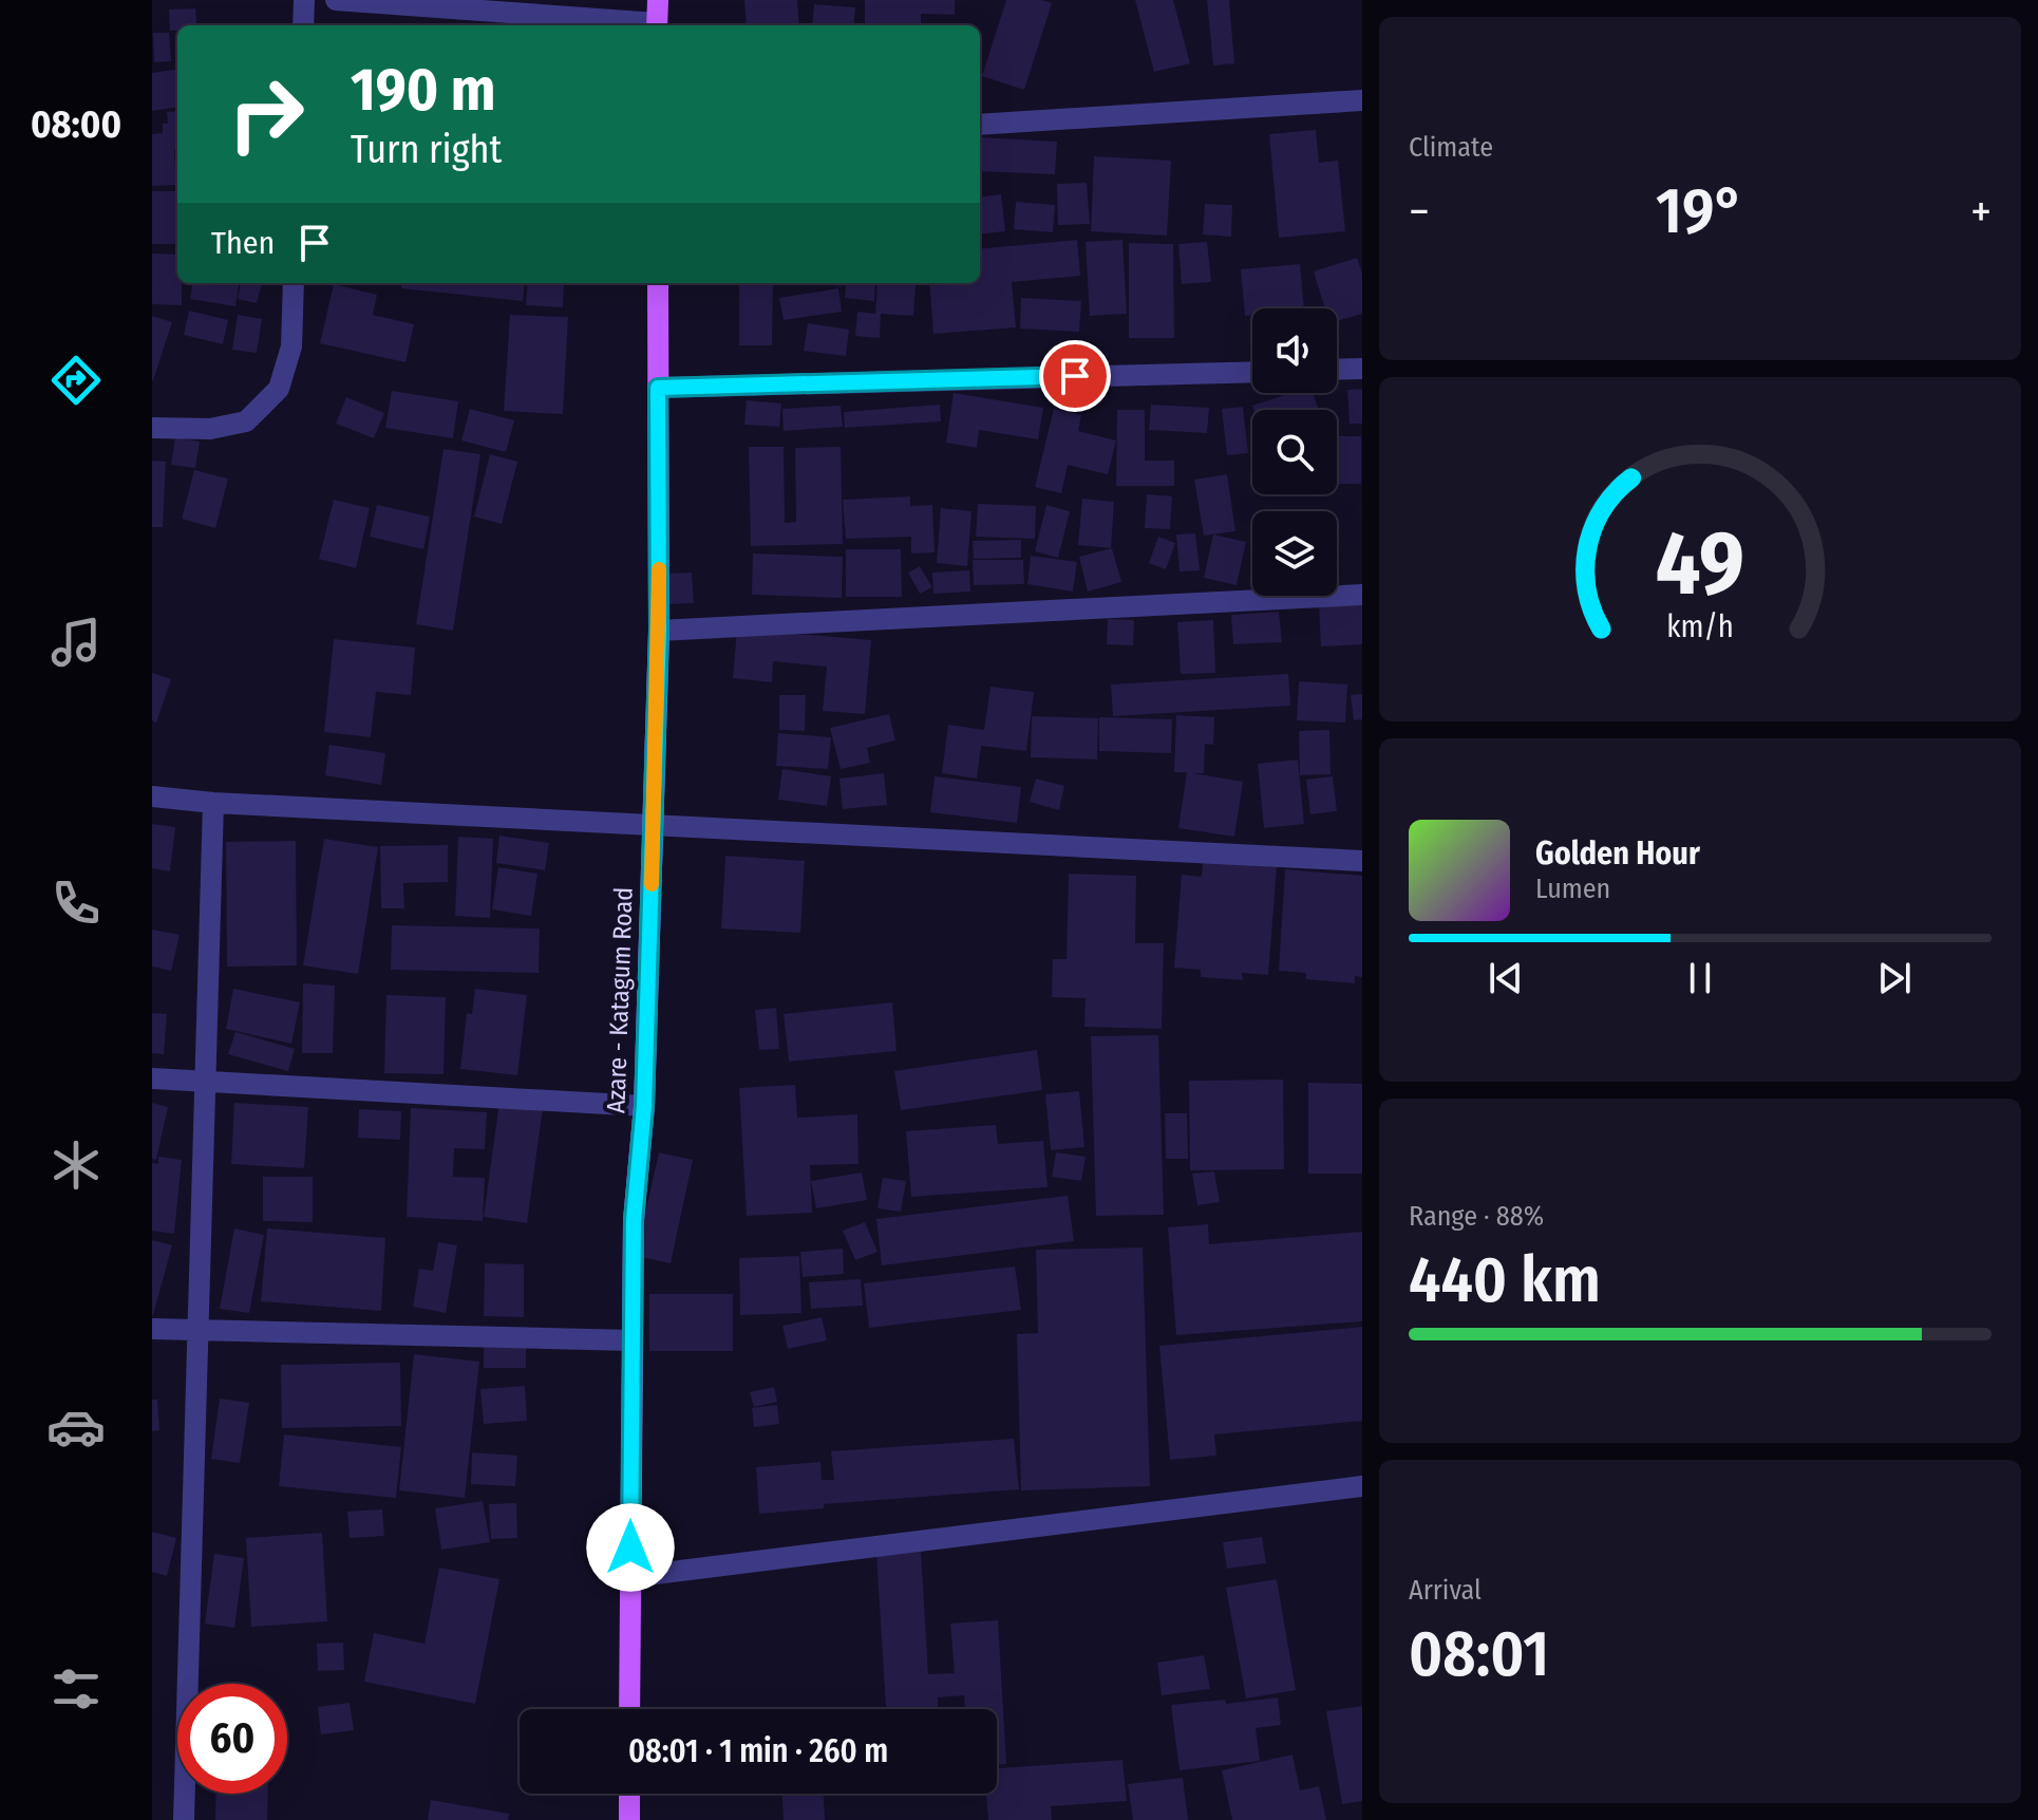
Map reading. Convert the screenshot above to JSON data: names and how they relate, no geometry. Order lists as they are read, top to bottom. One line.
{"streets":{"main road":["Azare - Katagum Road"]},"page":{"tabs":"08:00","tile":["Climate",["Range · 88%","440 km"],["Arrival","08:01"]],"turn":["190 m","Turn right"],"heat":["−","19°","+"],"then":"Then","song":["Golden Hour","Lumen"],"limit":"60","trip":"08:01 · 1 min · 260 m","gauge":["49","km/h"]}}
